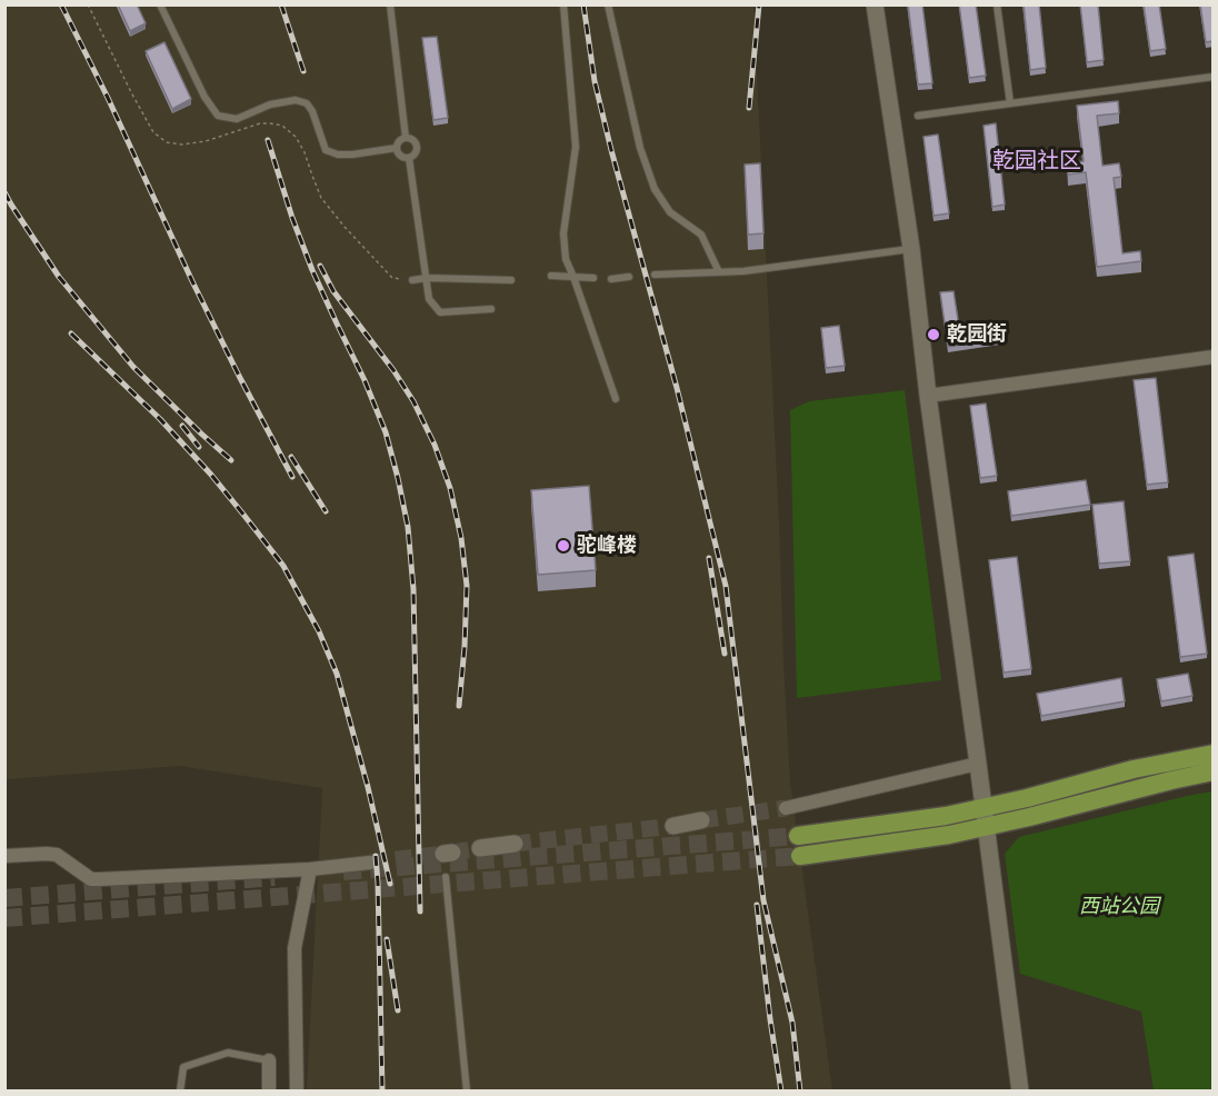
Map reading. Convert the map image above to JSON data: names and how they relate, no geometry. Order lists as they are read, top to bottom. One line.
{"districts":["乾园社区"],"parks":["西站公园"],"places":["乾园街","驼峰楼"]}
